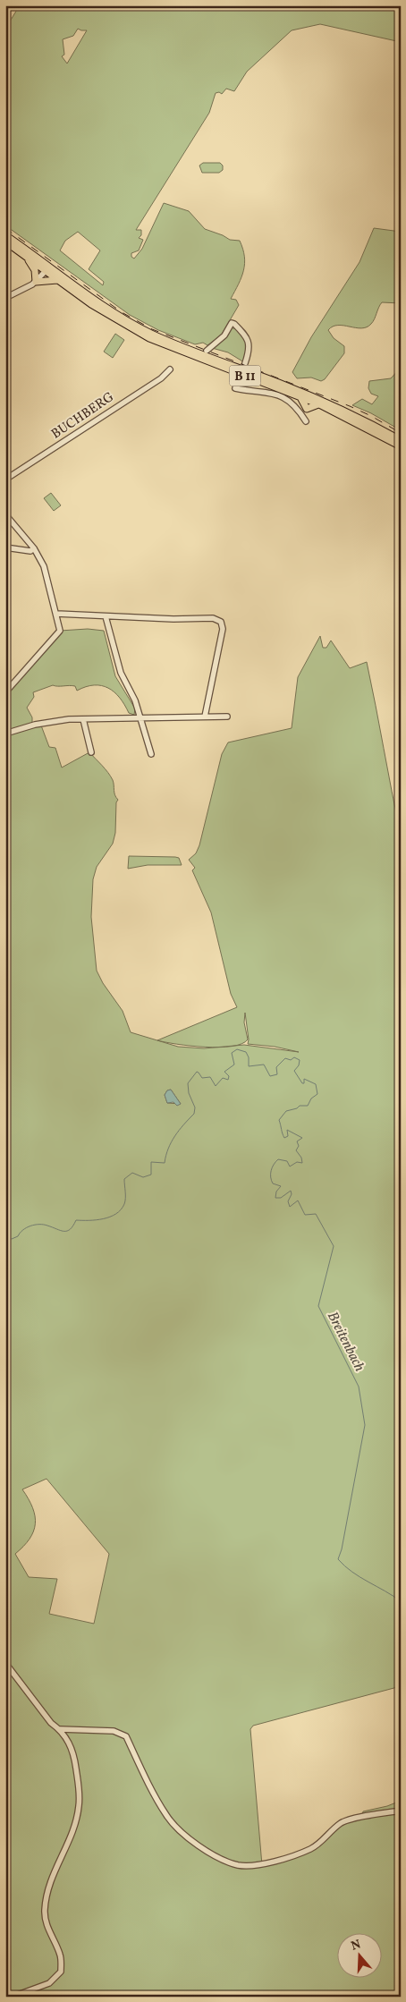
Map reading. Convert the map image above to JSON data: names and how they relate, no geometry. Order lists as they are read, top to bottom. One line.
{"streets":{"main road":["B 11"],"street":["BUCHBERG"]},"water":["Breitenbach"],"north":"top"}
